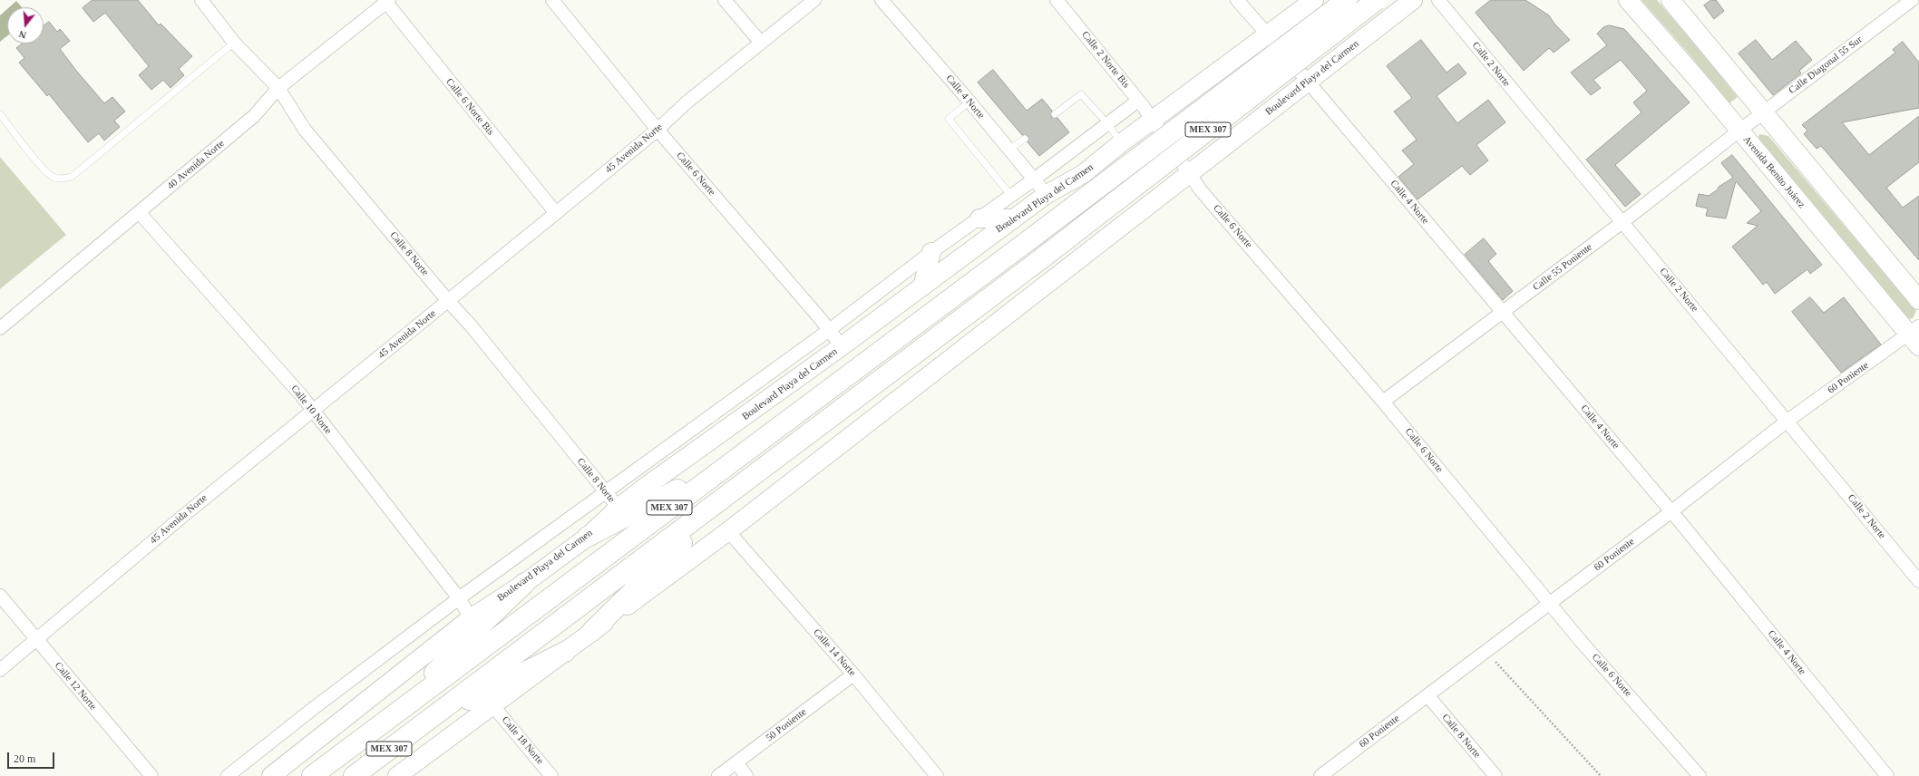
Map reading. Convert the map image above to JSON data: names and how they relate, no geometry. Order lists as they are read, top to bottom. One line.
{"streets":{"highway":["MEX 307"],"main road":["Boulevard Playa del Carmen","Avenida Benito Juárez"],"street":["Calle 2 Norte Bis","Calle 2 Norte","Calle Diagonal 55 Sur","Calle 4 Norte","Calle 6 Norte Bis","45 Avenida Norte","40 Avenida Norte","Calle 6 Norte","Calle 8 Norte","Calle 55 Poniente","60 Poniente","Calle 10 Norte","Calle 14 Norte","Calle 12 Norte","50 Poniente","Calle 18 Norte"]},"crossings":[["Calle 2 Norte Bis","Boulevard Playa del Carmen"],["Calle 2 Norte Bis","Calle 6 Norte"],["Calle 2 Norte","Calle 55 Poniente"],["Calle 2 Norte","60 Poniente"],["Calle Diagonal 55 Sur","Avenida Benito Juárez"],["Calle Diagonal 55 Sur","Calle 55 Poniente"],["Boulevard Playa del Carmen","Calle 4 Norte"],["Boulevard Playa del Carmen","Calle 6 Norte"],["Boulevard Playa del Carmen","Calle 8 Norte"],["Boulevard Playa del Carmen","Calle 10 Norte"],["Boulevard Playa del Carmen","Calle 14 Norte"],["Boulevard Playa del Carmen","Calle 18 Norte"],["Calle 4 Norte","Calle 55 Poniente"],["Calle 4 Norte","60 Poniente"],["Calle 6 Norte Bis","45 Avenida Norte"],["Calle 6 Norte Bis","40 Avenida Norte"],["45 Avenida Norte","Calle 6 Norte"],["45 Avenida Norte","Calle 8 Norte"],["45 Avenida Norte","Calle 10 Norte"],["45 Avenida Norte","Calle 12 Norte"],["40 Avenida Norte","Calle 8 Norte"],["40 Avenida Norte","Calle 10 Norte"],["Avenida Benito Juárez","Calle 55 Poniente"],["Avenida Benito Juárez","60 Poniente"],["Calle 6 Norte","Calle 55 Poniente"],["Calle 6 Norte","60 Poniente"],["Calle 8 Norte","60 Poniente"],["Calle 14 Norte","50 Poniente"]],"scale_bar":"20 m","north":"bottom"}
